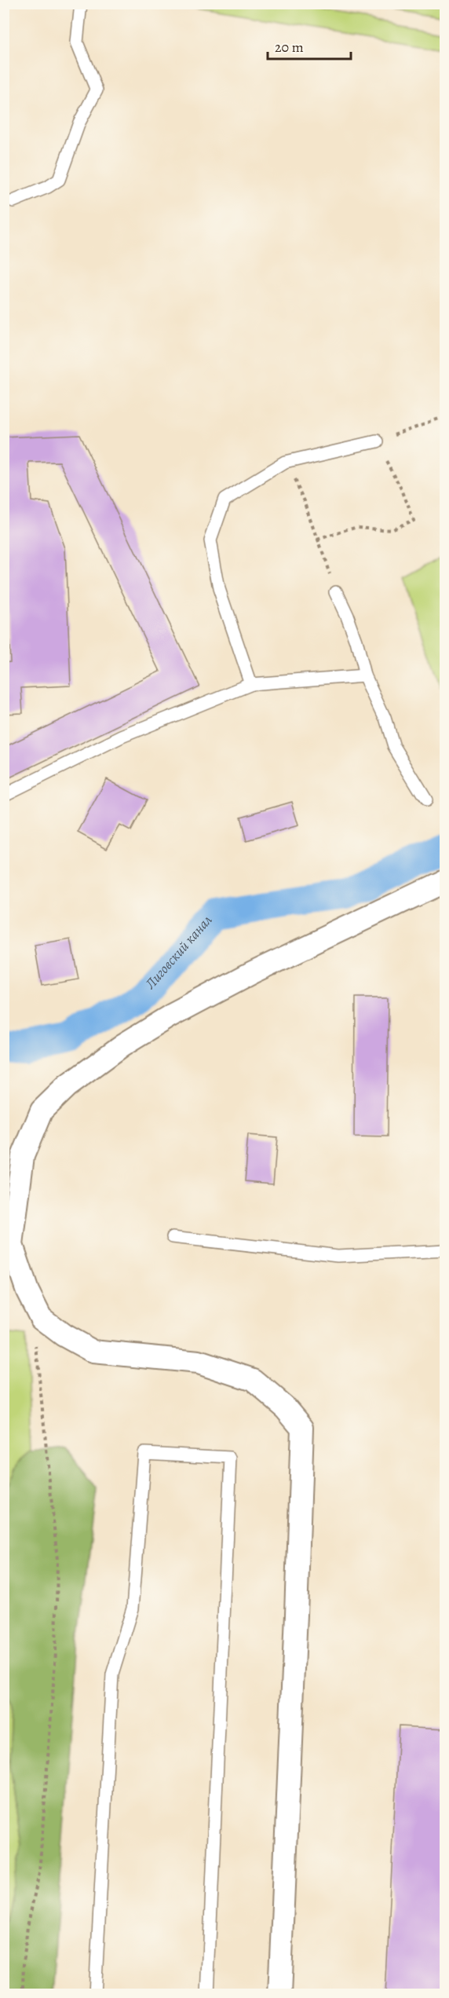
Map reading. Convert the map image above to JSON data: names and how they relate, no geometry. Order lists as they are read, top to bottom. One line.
{"water":["Лиговский канал"],"scale_bar":"20 m"}
